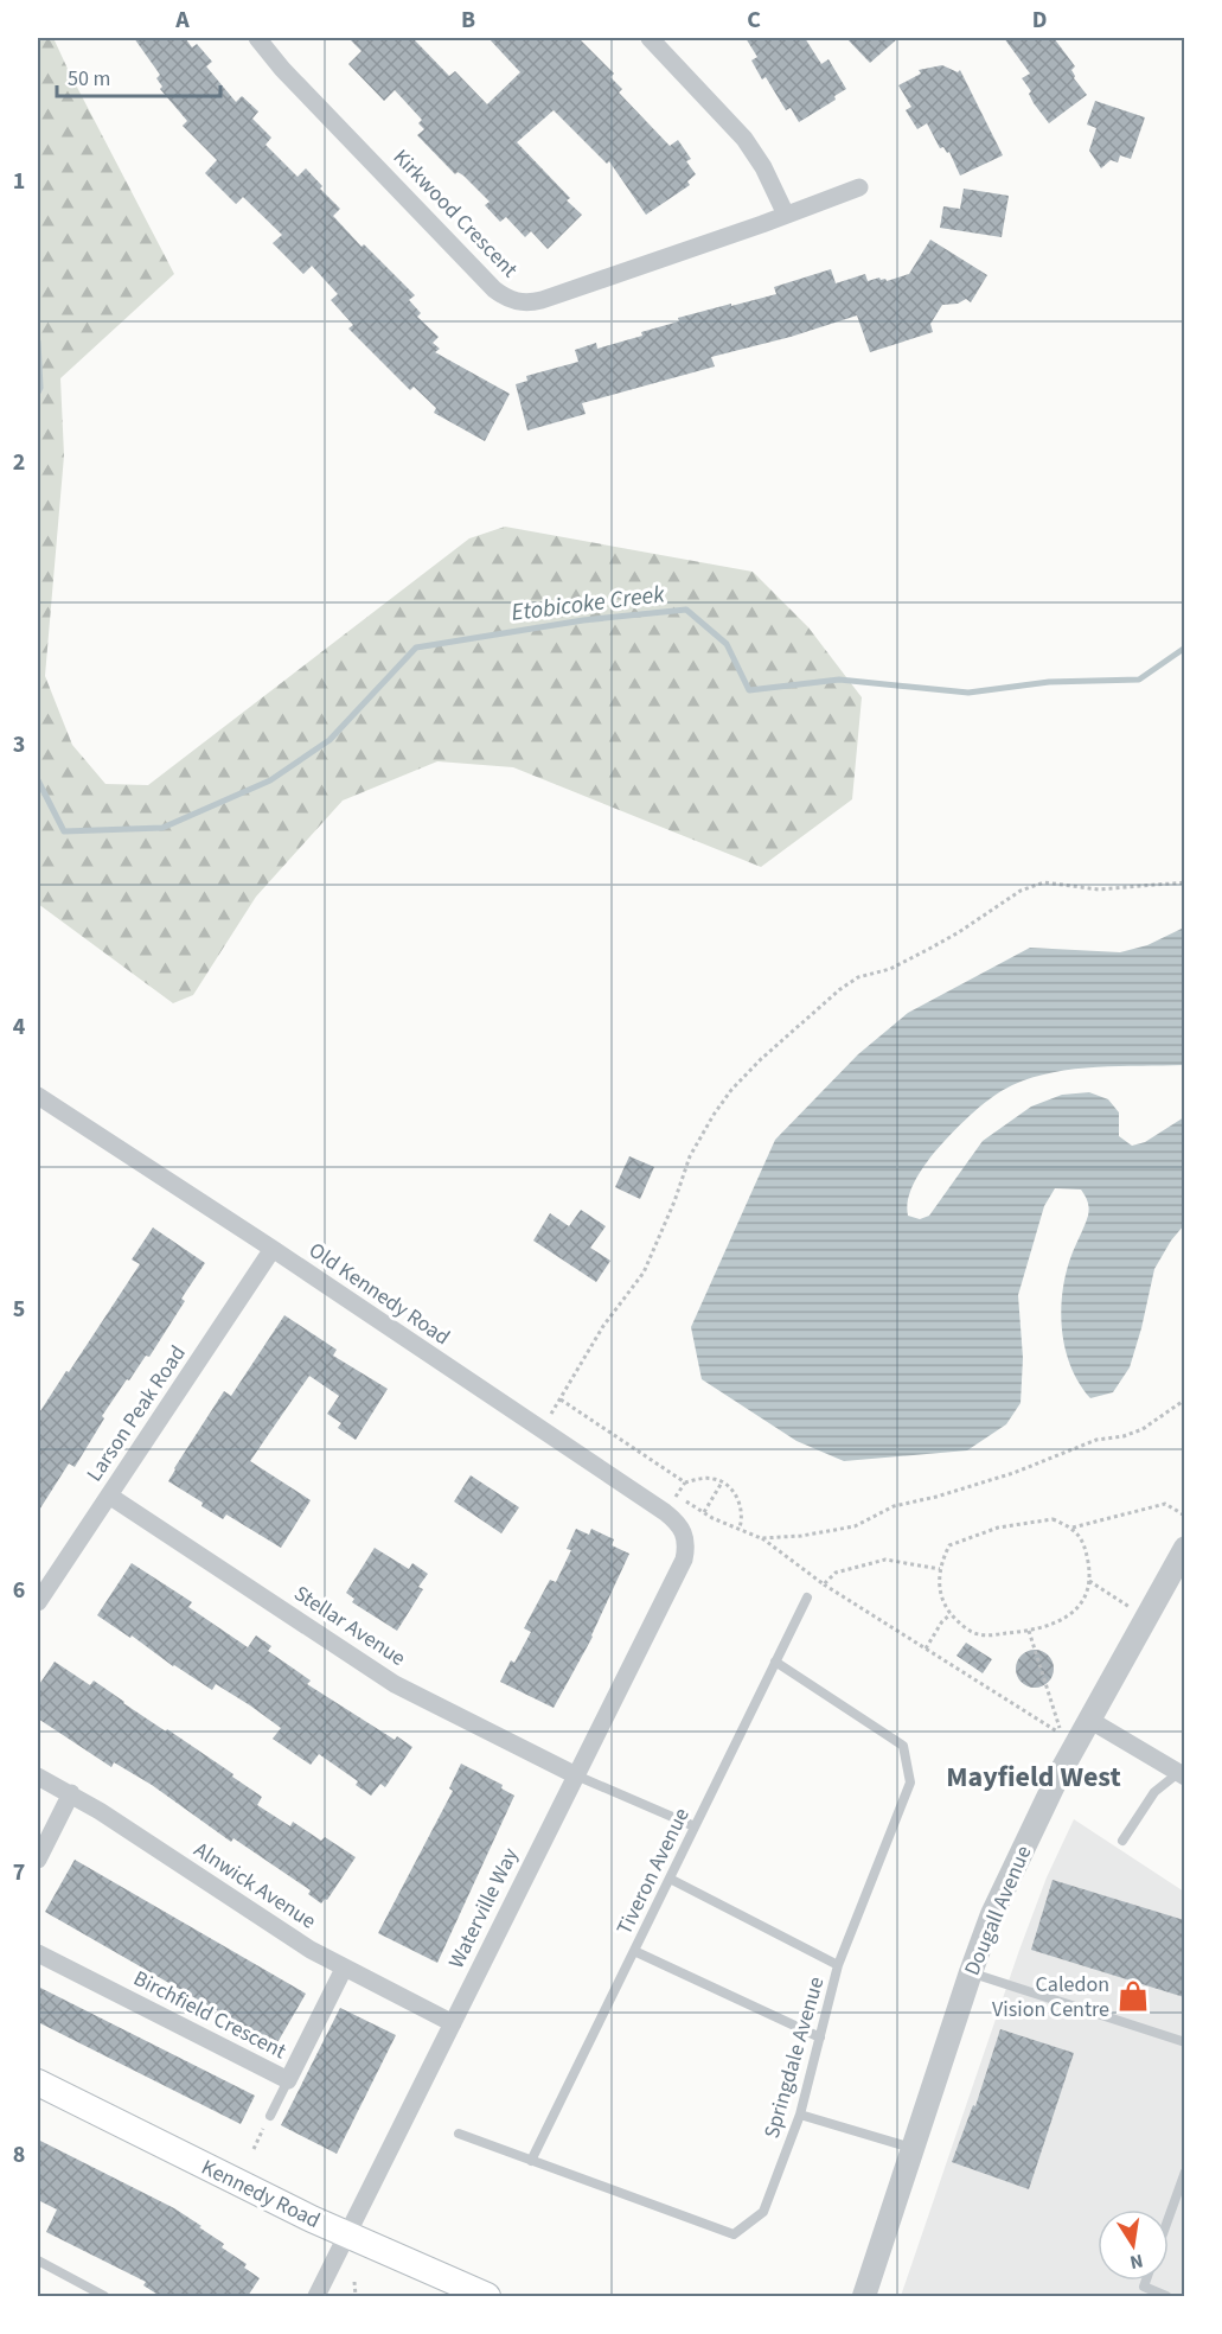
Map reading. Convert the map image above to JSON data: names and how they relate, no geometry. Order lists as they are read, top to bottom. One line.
{"streets":{"main road":["Kennedy Road"],"street":["Kirkwood Crescent","Old Kennedy Road","Larson Peak Road","Stellar Avenue","Alnwick Avenue","Waterville Way","Dougall Avenue","Birchfield Crescent"],"lane":["Tiveron Avenue","Springdale Avenue"]},"crossings":[["Old Kennedy Road","Larson Peak Road"],["Old Kennedy Road","Waterville Way"],["Larson Peak Road","Stellar Avenue"],["Stellar Avenue","Waterville Way"],["Tiveron Avenue","Springdale Avenue"],["Alnwick Avenue","Waterville Way"],["Alnwick Avenue","Birchfield Crescent"],["Waterville Way","Kennedy Road"]],"districts":["Mayfield West"],"water":["Etobicoke Creek"],"places":{"shop":["Caledon Vision Centre"]},"scale_bar":"50 m","north":"bottom","grid":{"columns":["A","B","C","D"],"rows":["1","2","3","4","5","6","7","8"]}}
